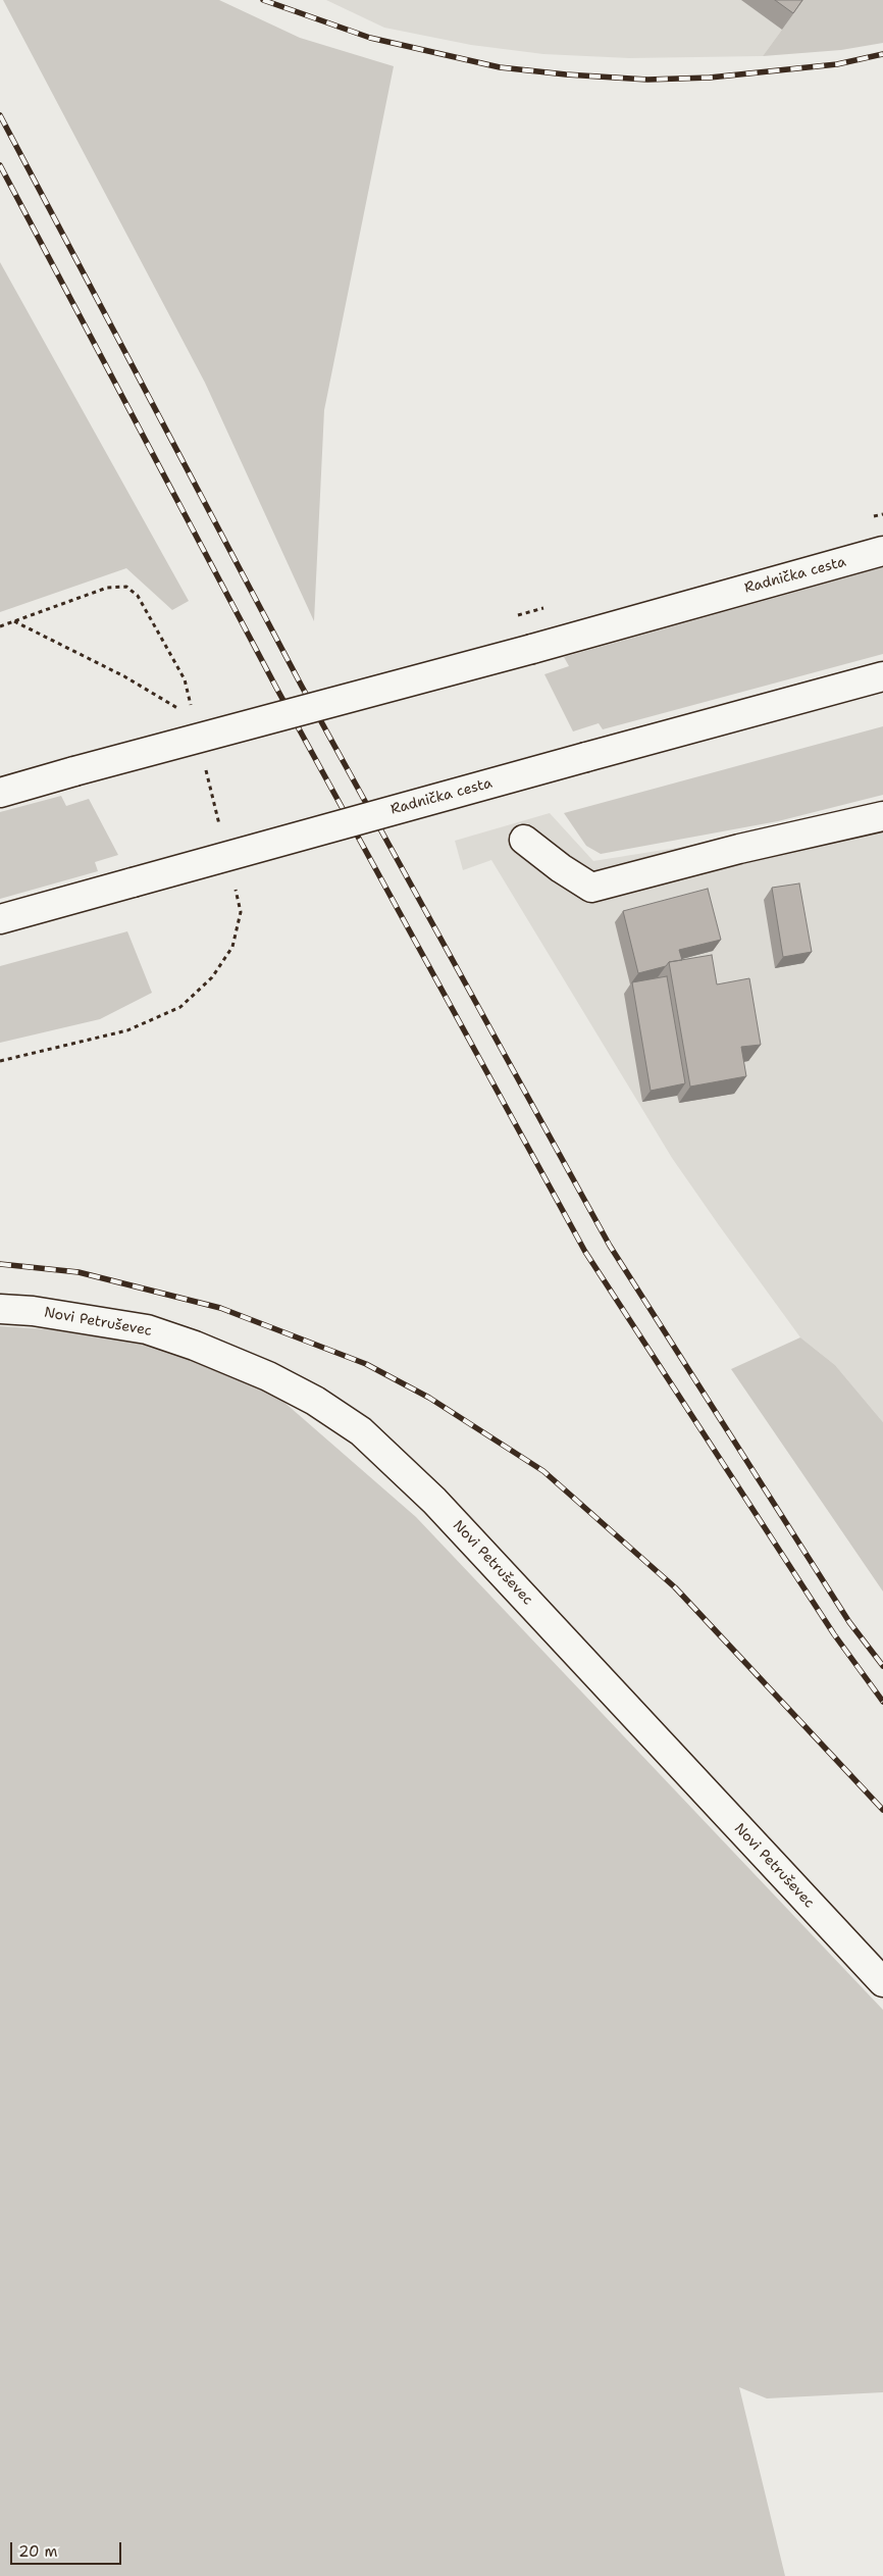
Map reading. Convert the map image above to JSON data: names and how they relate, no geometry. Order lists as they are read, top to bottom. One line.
{"streets":{"main road":["Radnička cesta","Novi Petruševec"]},"scale_bar":"20 m"}
